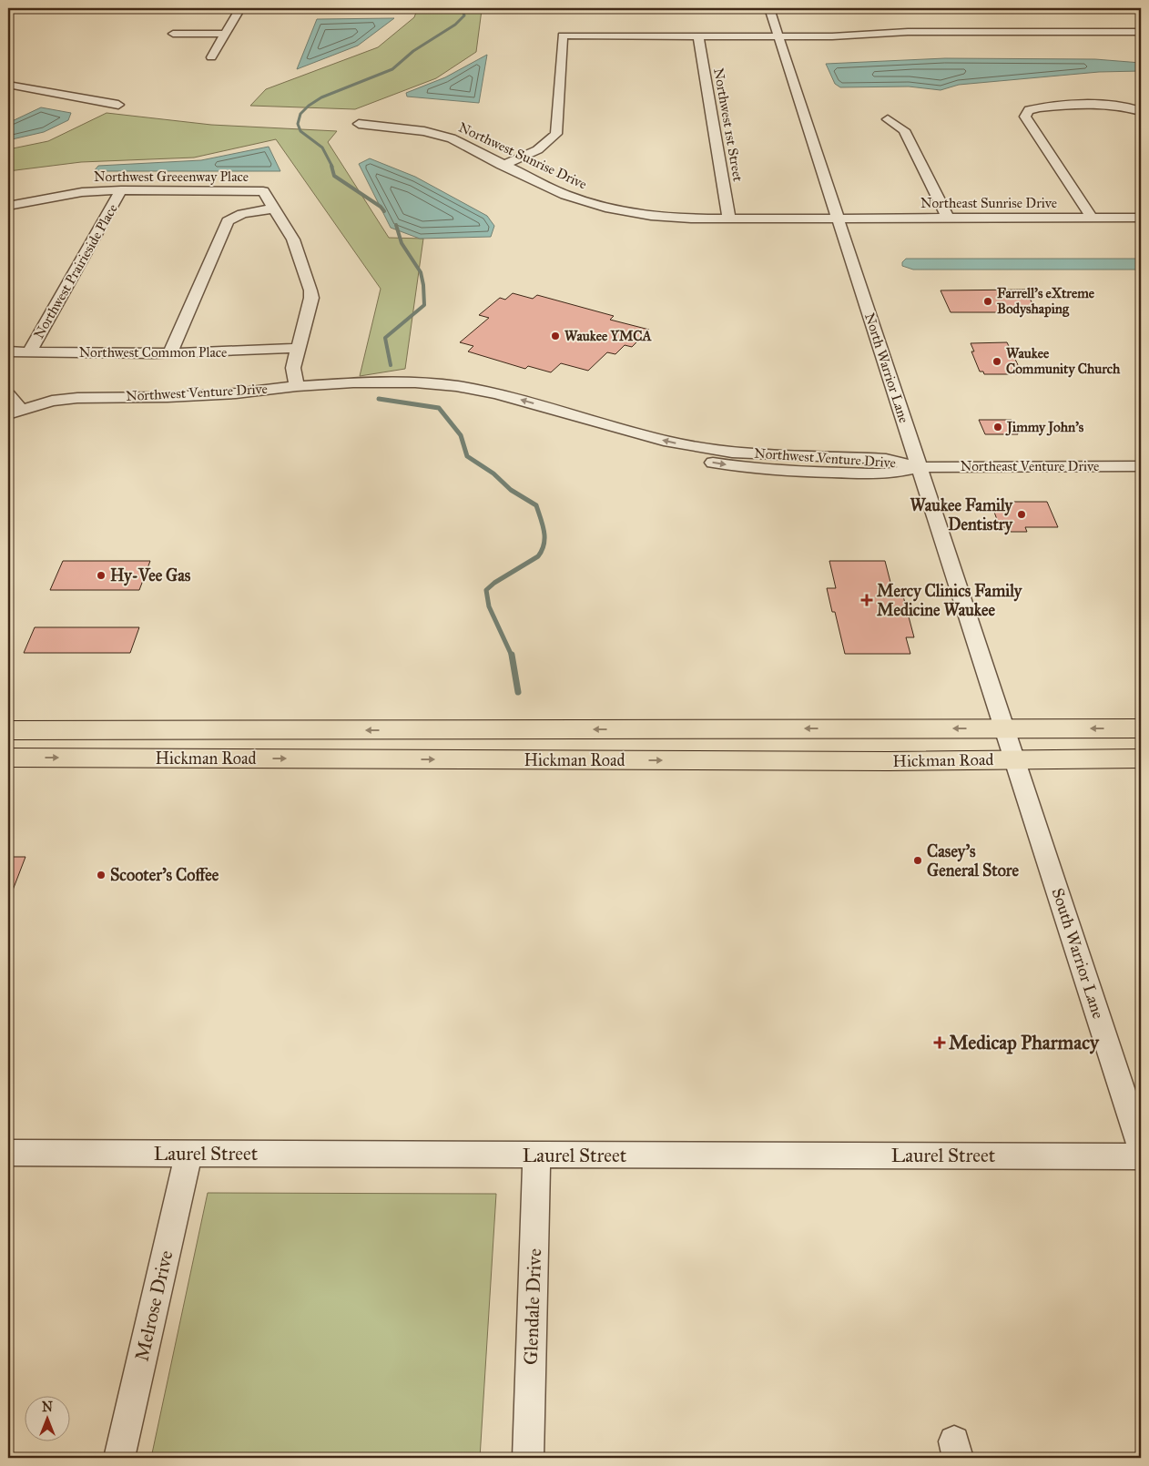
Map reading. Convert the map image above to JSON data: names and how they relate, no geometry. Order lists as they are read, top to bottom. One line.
{"streets":{"highway":["Hickman Road"],"street":["Northwest 1st Street","Northwest Sunrise Drive","Northwest Greeenway Place","Northeast Sunrise Drive","Northwest Prairieside Place","Northwest Common Place","North Warrior Lane","Northwest Venture Drive","Northeast Venture Drive","South Warrior Lane","Laurel Street","Melrose Drive","Glendale Drive"]},"crossings":[["Northwest 1st Street","Northwest Sunrise Drive"],["Northwest Sunrise Drive","Northeast Sunrise Drive"],["Northwest Sunrise Drive","North Warrior Lane"],["Northwest Greeenway Place","Northwest Prairieside Place"],["Northwest Greeenway Place","Northwest Common Place"],["Northwest Greeenway Place","Northwest Venture Drive"],["Northeast Sunrise Drive","North Warrior Lane"],["Northwest Prairieside Place","Northwest Common Place"],["North Warrior Lane","Northwest Venture Drive"],["North Warrior Lane","Northeast Venture Drive"],["North Warrior Lane","Hickman Road"],["North Warrior Lane","South Warrior Lane"],["Northwest Venture Drive","Northeast Venture Drive"],["Hickman Road","South Warrior Lane"],["Laurel Street","Melrose Drive"],["Laurel Street","Glendale Drive"]],"places":{"other":["Farrell's eXtreme Bodyshaping","Waukee YMCA","Waukee Community Church","Jimmy John's","Waukee Family Dentistry","Hy-Vee Gas","Casey's General Store","Scooter's Coffee"],"health":["Mercy Clinics Family Medicine Waukee","Medicap Pharmacy"]},"north":"top"}
